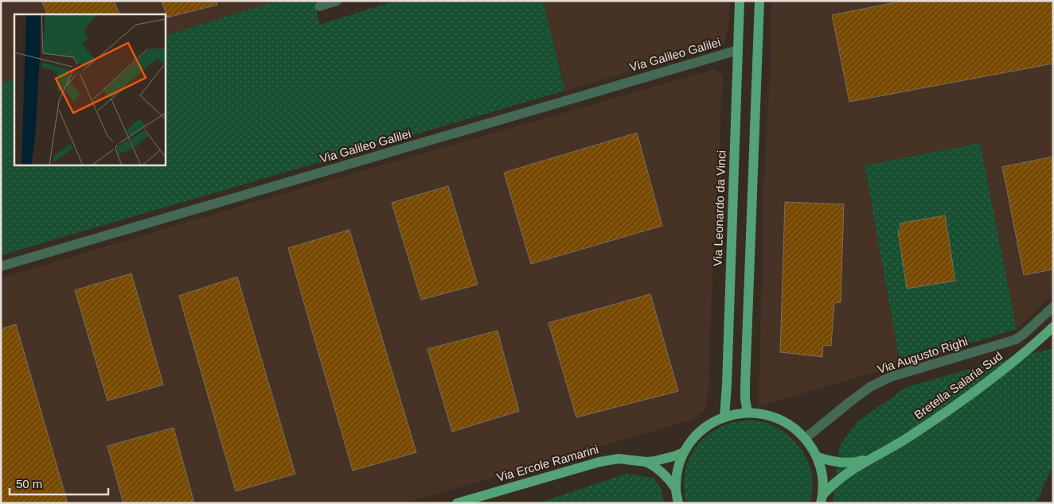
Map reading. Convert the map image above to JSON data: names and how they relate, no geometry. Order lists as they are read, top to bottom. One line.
{"streets":{"main road":["Via Leonardo da Vinci","Bretella Salaria Sud","Via Ercole Ramarini"],"street":["Via Galileo Galilei","Via Augusto Righi"]},"crossings":[["Via Galileo Galilei","Via Leonardo da Vinci"]],"scale_bar":"50 m"}
